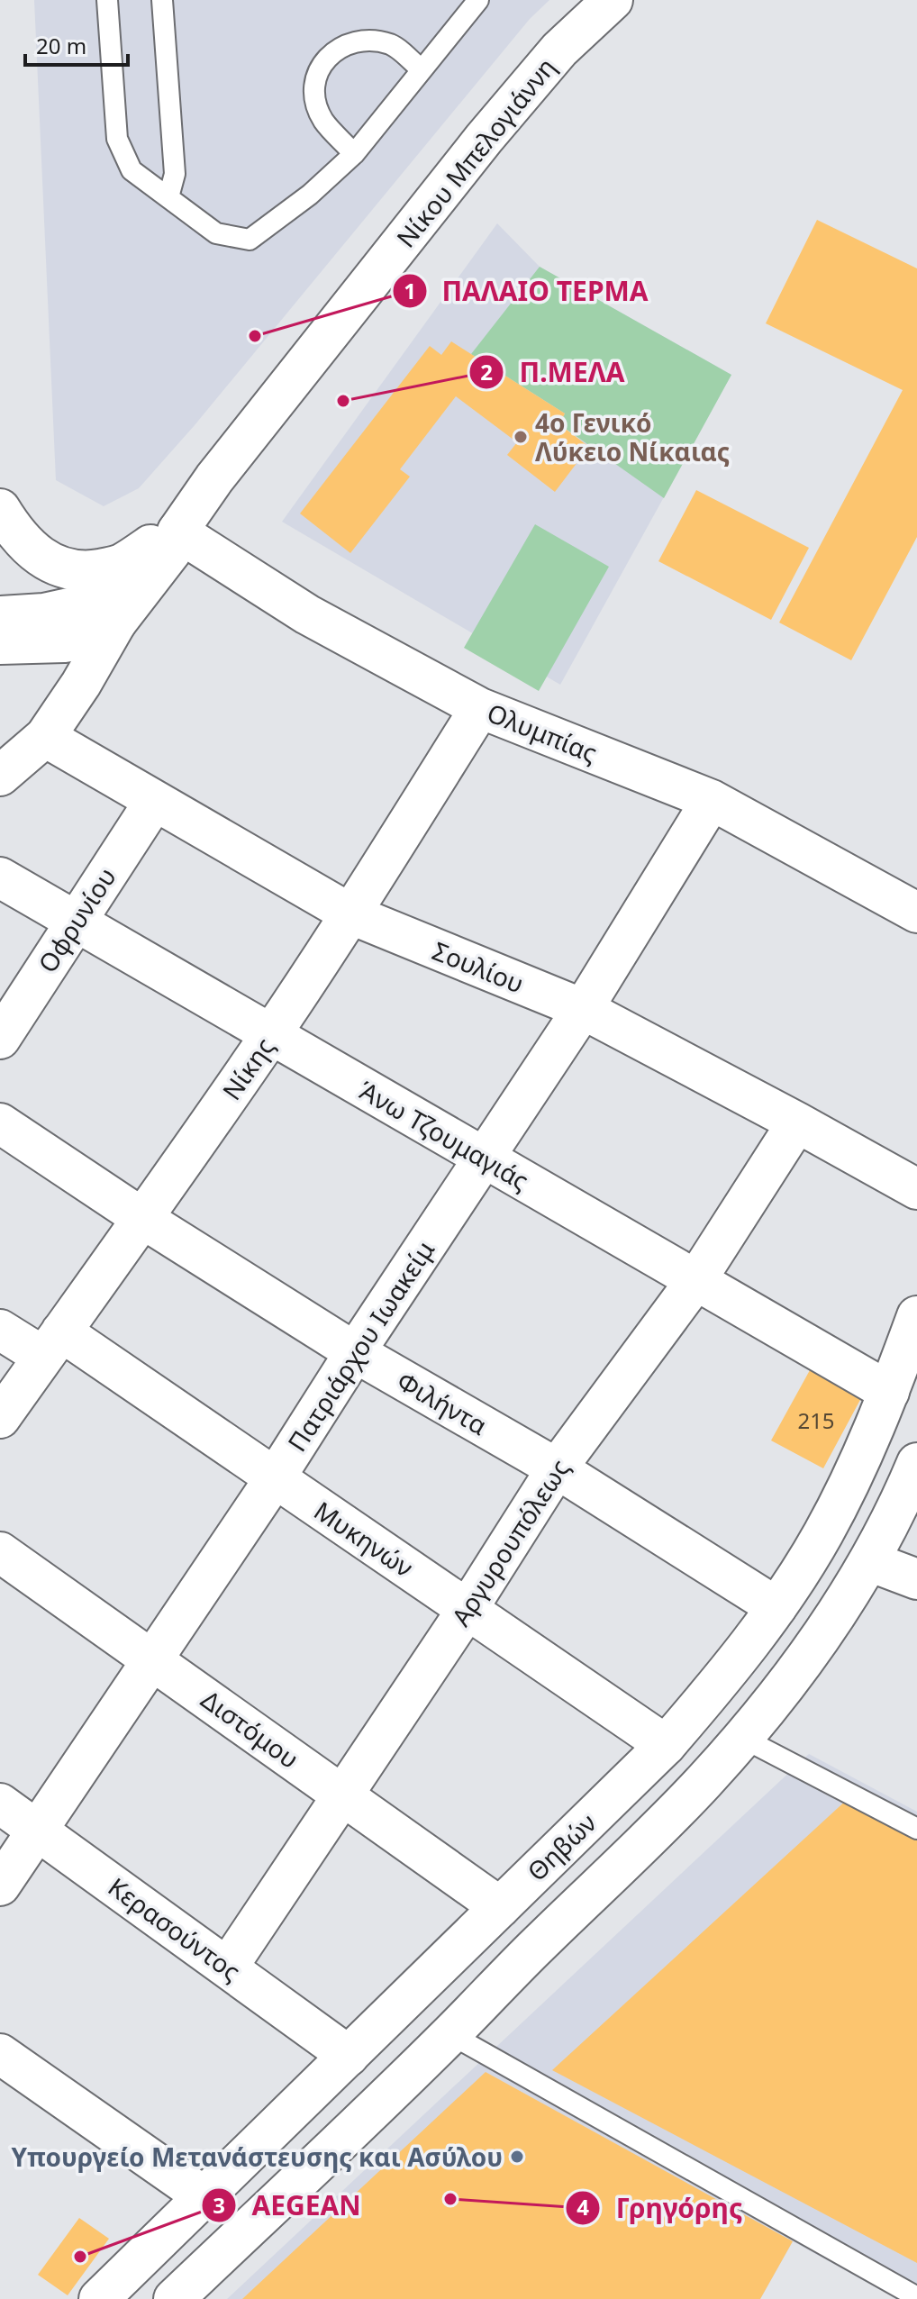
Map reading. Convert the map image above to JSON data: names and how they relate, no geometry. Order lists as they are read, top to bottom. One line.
{"streets":{"street":["Νίκου Μπελογιάννη","Ολυμπίας","Οφρυνίου","Σουλίου","Νίκης","Άνω Τζουμαγιάς","Πατριάρχου Ιωακείμ","Φιλήντα","Μυκηνών","Αργυρουπόλεως","Διστόμου","Θηβών","Κερασούντος"]},"crossings":[["Νίκου Μπελογιάννη","Ολυμπίας"],["Νίκου Μπελογιάννη","Σουλίου"],["Ολυμπίας","Νίκης"],["Ολυμπίας","Πατριάρχου Ιωακείμ"],["Οφρυνίου","Σουλίου"],["Οφρυνίου","Άνω Τζουμαγιάς"],["Σουλίου","Νίκης"],["Σουλίου","Πατριάρχου Ιωακείμ"],["Σουλίου","Αργυρουπόλεως"],["Νίκης","Άνω Τζουμαγιάς"],["Νίκης","Φιλήντα"],["Νίκης","Μυκηνών"],["Άνω Τζουμαγιάς","Πατριάρχου Ιωακείμ"],["Άνω Τζουμαγιάς","Αργυρουπόλεως"],["Άνω Τζουμαγιάς","Θηβών"],["Πατριάρχου Ιωακείμ","Φιλήντα"],["Πατριάρχου Ιωακείμ","Μυκηνών"],["Πατριάρχου Ιωακείμ","Διστόμου"],["Πατριάρχου Ιωακείμ","Κερασούντος"],["Φιλήντα","Αργυρουπόλεως"],["Φιλήντα","Θηβών"],["Μυκηνών","Αργυρουπόλεως"],["Μυκηνών","Θηβών"],["Αργυρουπόλεως","Διστόμου"],["Αργυρουπόλεως","Κερασούντος"],["Διστόμου","Θηβών"],["Θηβών","Κερασούντος"]],"places":["ΠΑΛΑΙΟ ΤΕΡΜΑ","Π.ΜΕΛΑ","4ο Γενικό Λύκειο Νίκαιας","Υπουργείο Μετανάστευσης και Ασύλου","Γρηγόρης","AEGEAN"],"house_numbers":["215"],"scale_bar":"20 m"}
